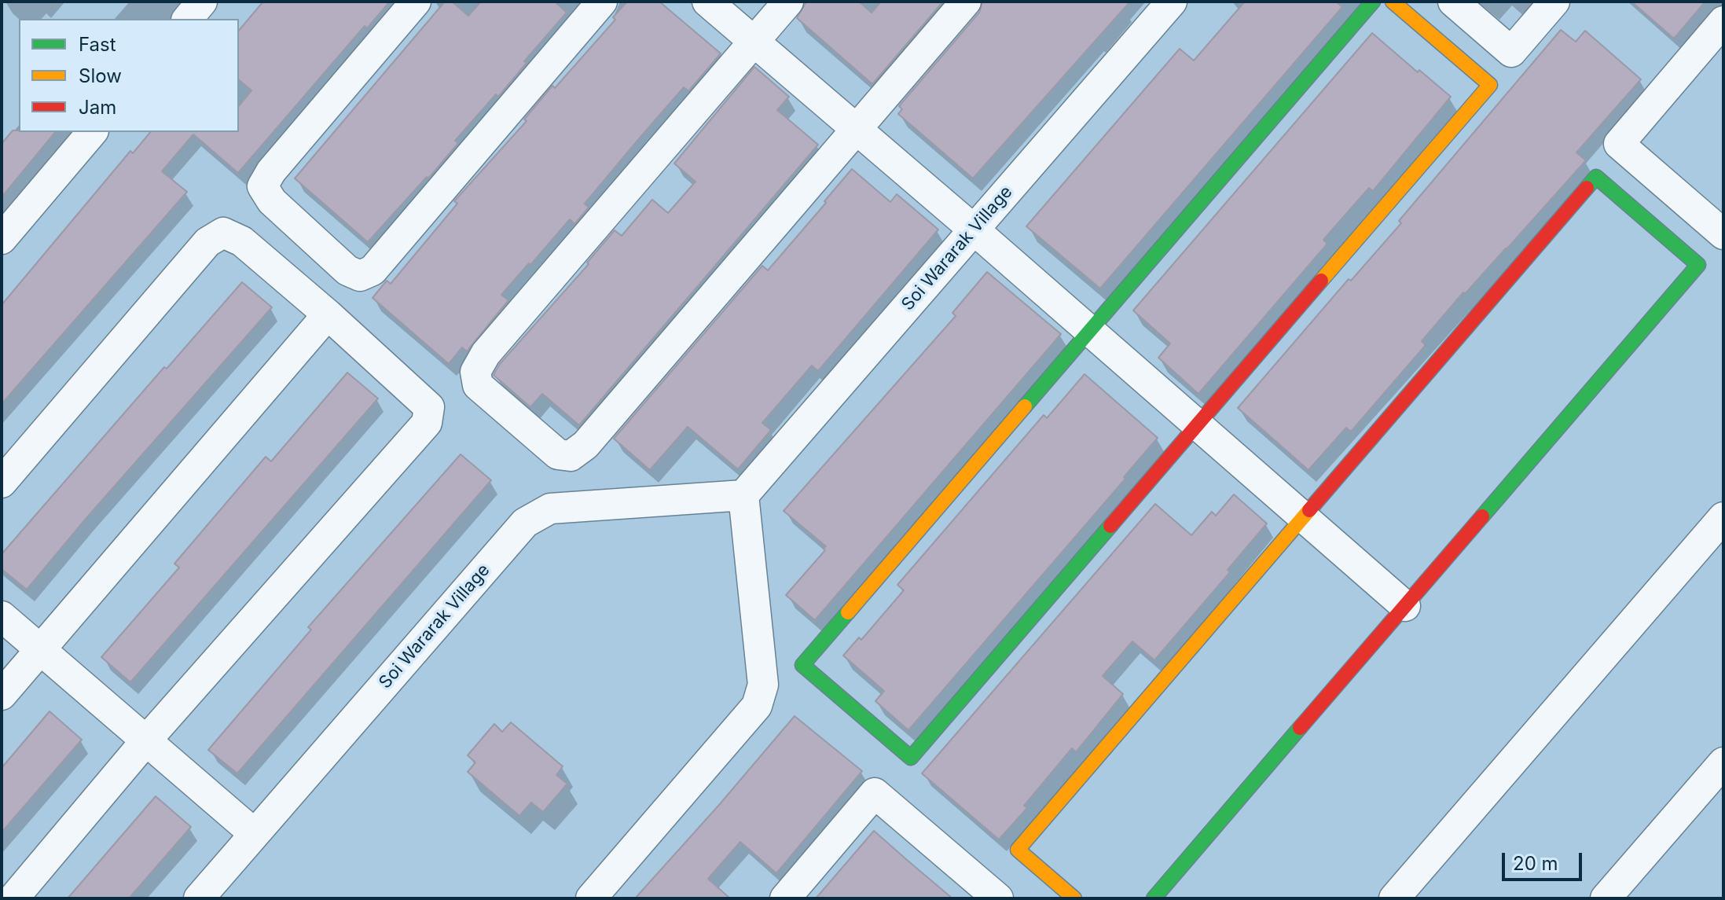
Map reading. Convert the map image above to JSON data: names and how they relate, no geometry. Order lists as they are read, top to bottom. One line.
{"streets":{"street":["Soi Wararak Village"]},"legend":["Fast","Slow","Jam"],"scale_bar":"20 m"}
